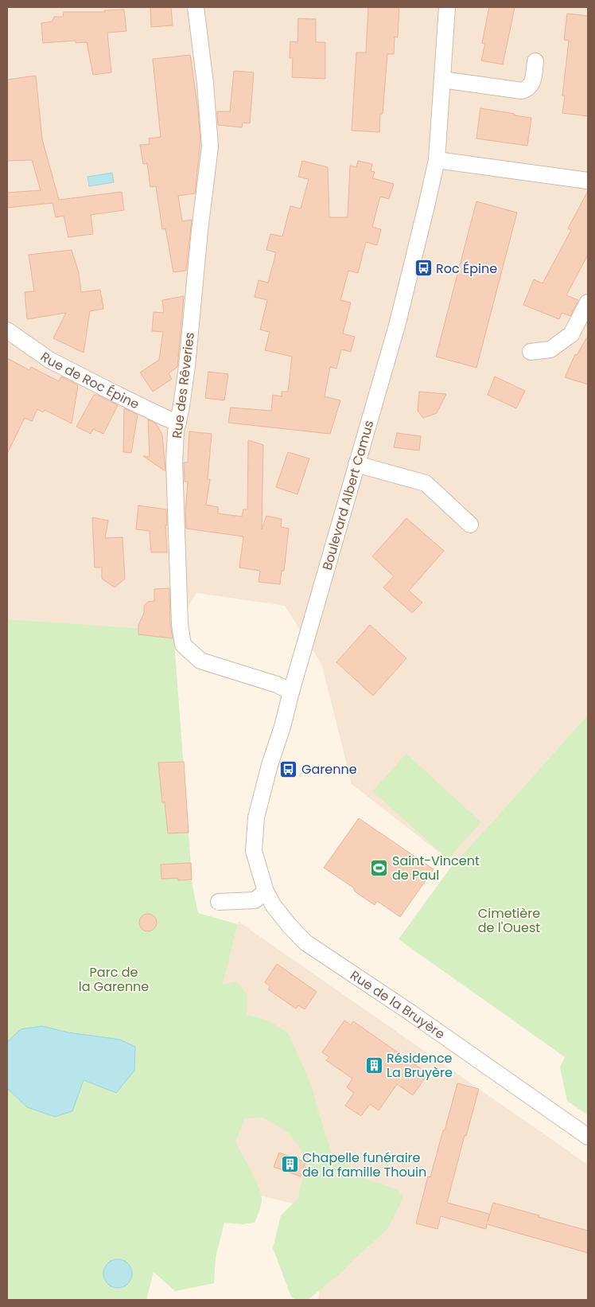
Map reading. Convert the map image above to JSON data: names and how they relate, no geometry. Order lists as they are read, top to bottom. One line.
{"streets":{"street":["Rue de Roc Épine","Rue des Rêveries","Boulevard Albert Camus","Rue de la Bruyère"]},"crossings":[["Rue de Roc Épine","Rue des Rêveries"],["Rue des Rêveries","Boulevard Albert Camus"],["Boulevard Albert Camus","Rue de la Bruyère"]],"parks":["Cimetière de l'Ouest","Parc de la Garenne"],"places":{"bus stop":["Roc Épine","Garenne"],"sports":["Saint-Vincent de Paul"],"building":["Résidence La Bruyère","Chapelle funéraire de la famille Thouin"]}}
